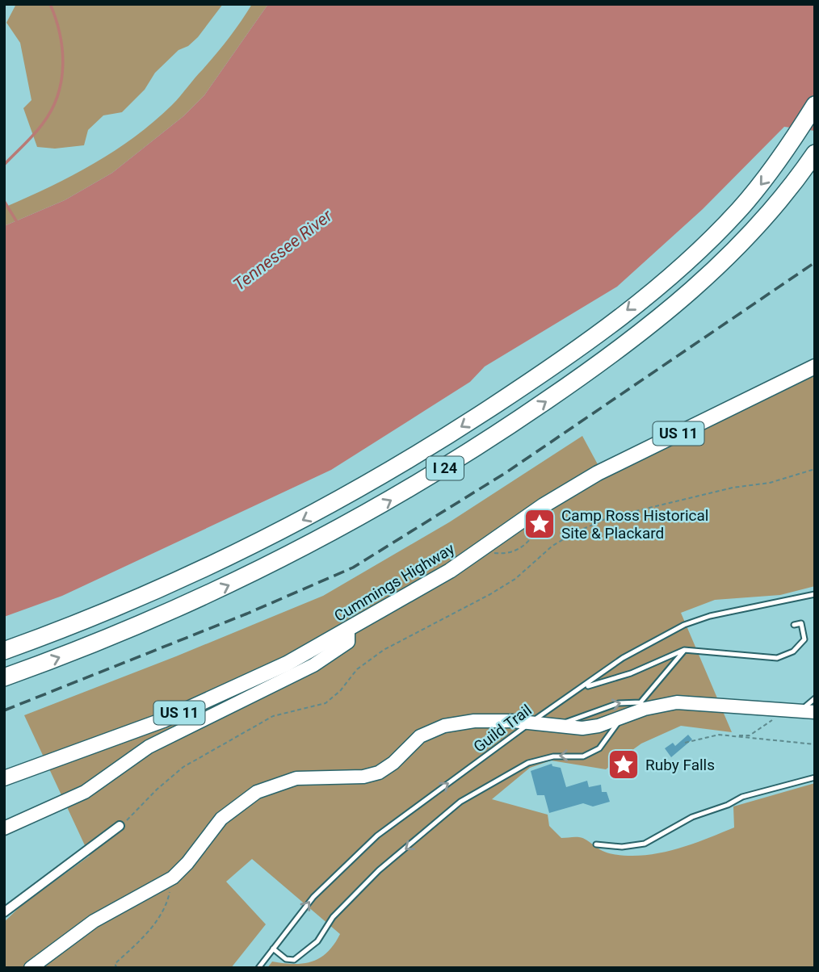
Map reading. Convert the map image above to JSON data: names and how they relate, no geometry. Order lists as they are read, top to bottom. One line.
{"streets":{"highway":["I 24"],"main road":["US 11","Cummings Highway"],"lane":["Guild Trail"]},"water":["Tennessee River"],"places":{"place":["Camp Ross Historical Site & Plackard","Ruby Falls"]}}
